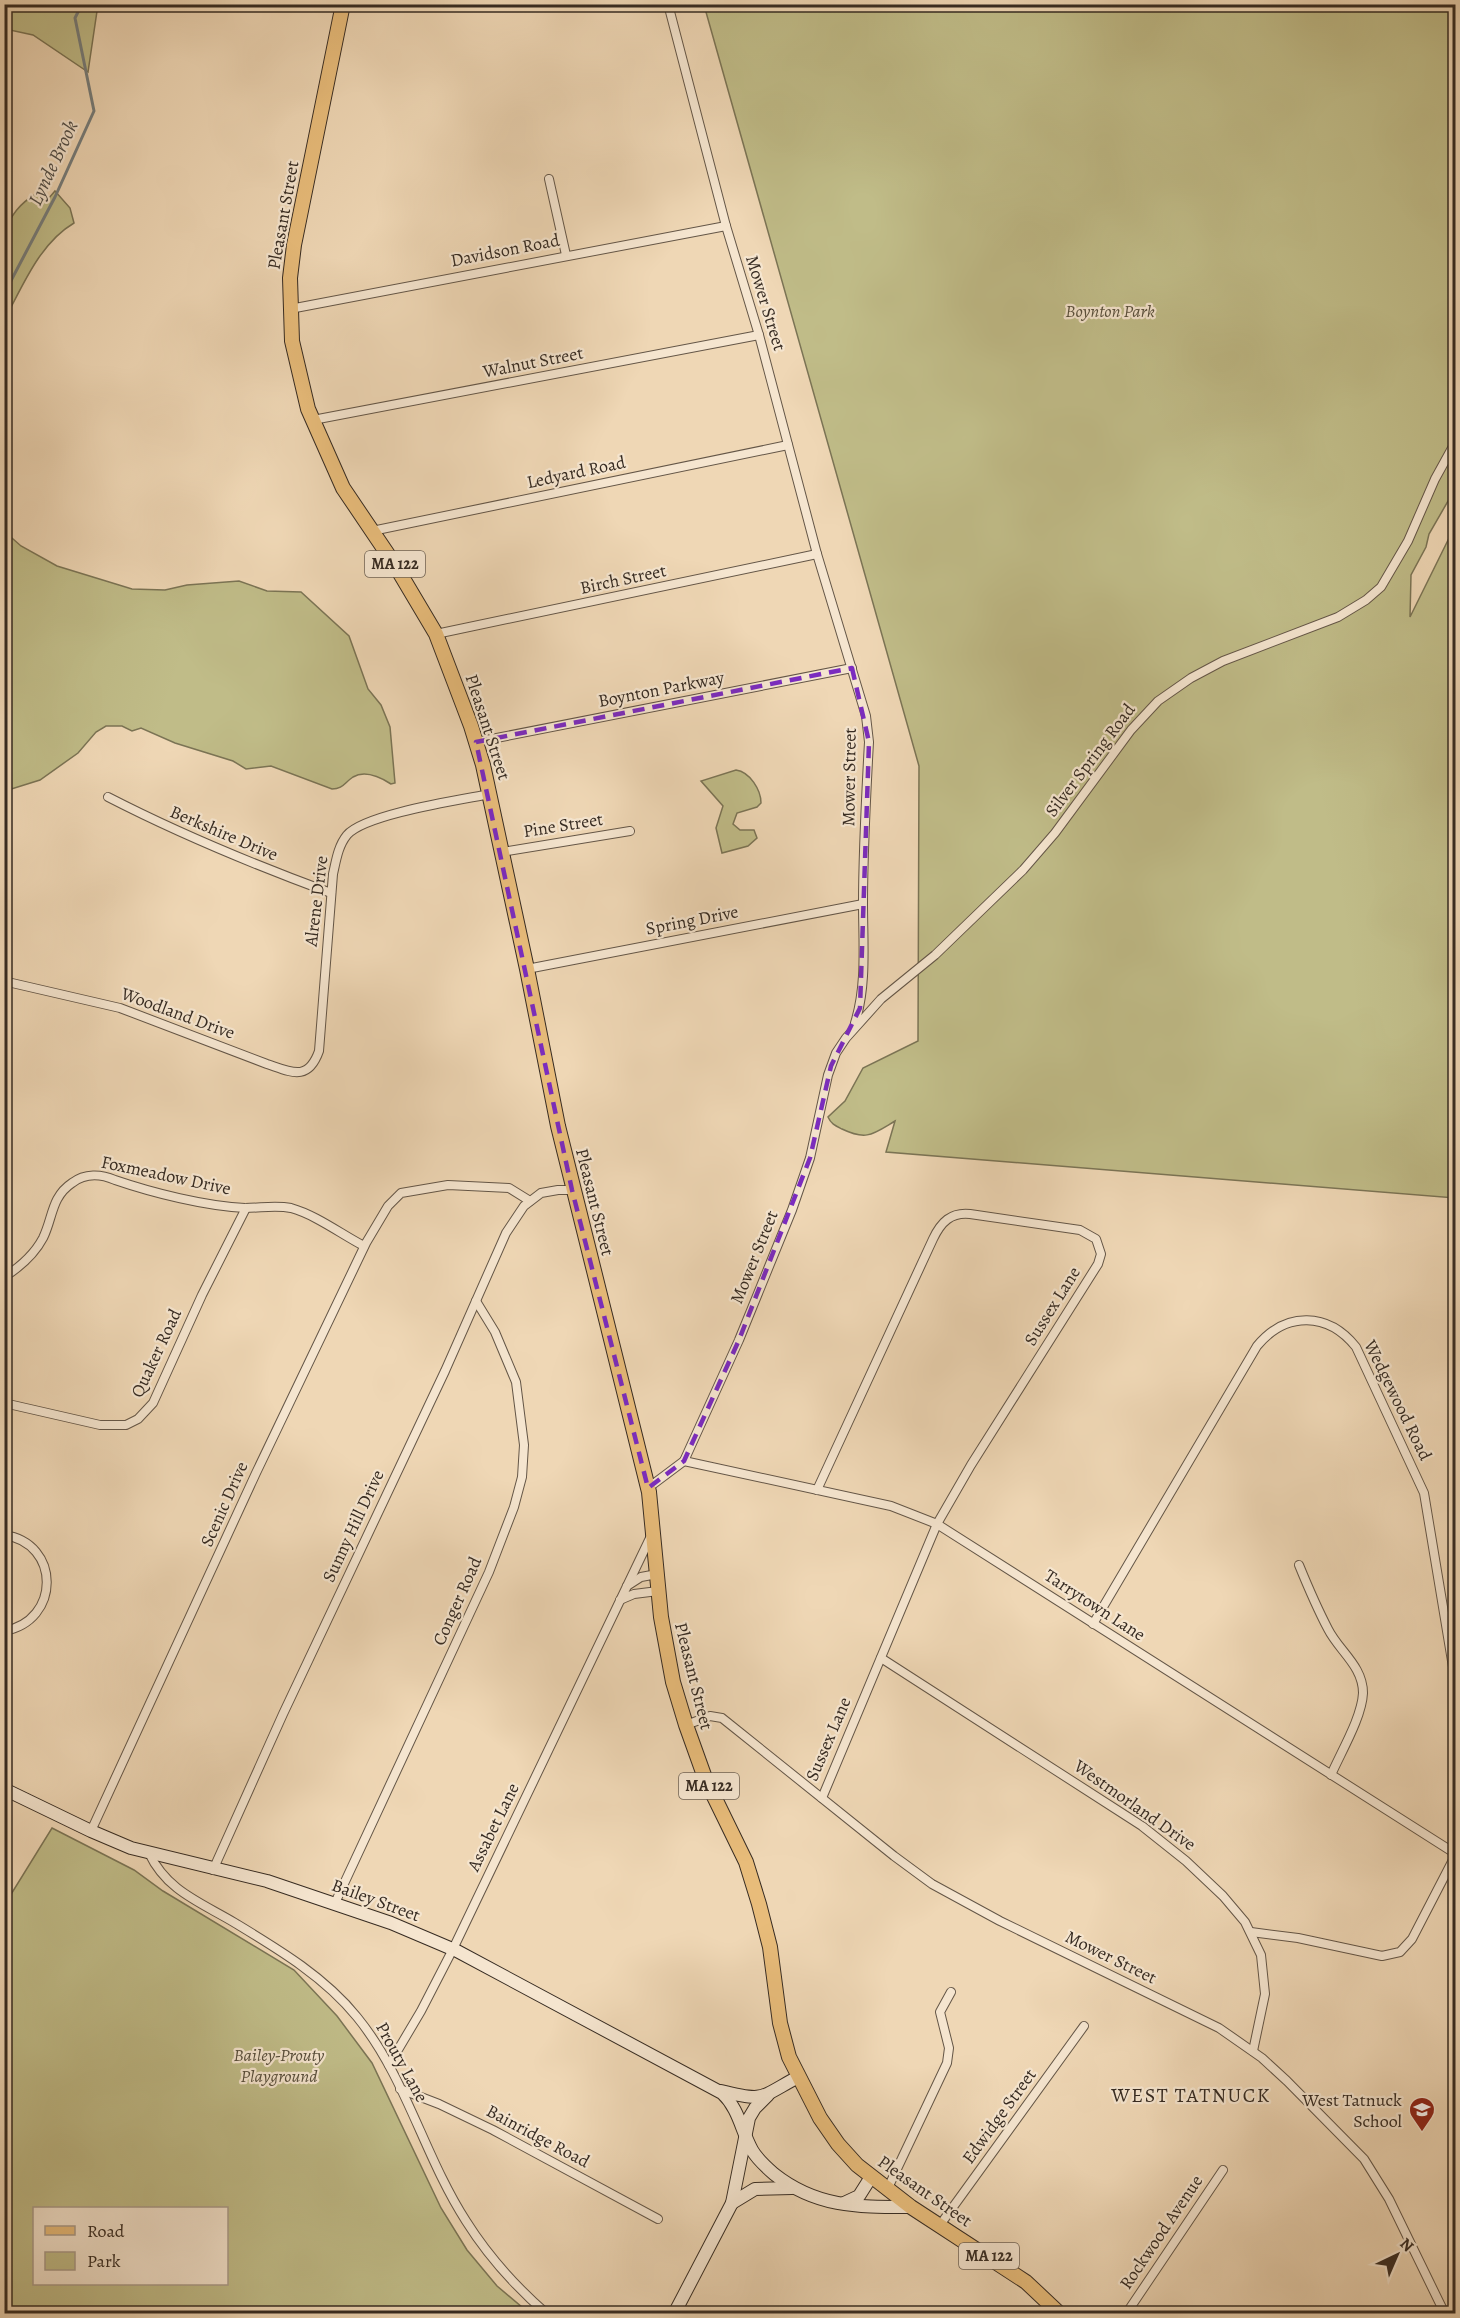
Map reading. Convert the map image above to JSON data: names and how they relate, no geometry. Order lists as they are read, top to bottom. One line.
{"streets":{"main road":["Pleasant Street","MA 122"],"street":["Davidson Road","Mower Street","Walnut Street","Ledyard Road","Birch Street","Boynton Parkway","Silver Spring Road","Pine Street","Berkshire Drive","Alrene Drive","Spring Drive","Woodland Drive","Foxmeadow Drive","Sussex Lane","Quaker Road","Wedgewood Road","Scenic Drive","Sunny Hill Drive","Conger Road","Tarrytown Lane","Westmorland Drive","Assabet Lane","Bailey Street","Prouty Lane","Edwidge Street","Bainridge Road","Rockwood Avenue"]},"crossings":[["Pleasant Street","Davidson Road"],["Pleasant Street","Mower Street"],["Pleasant Street","Walnut Street"],["Pleasant Street","Ledyard Road"],["Pleasant Street","Birch Street"],["Pleasant Street","Boynton Parkway"],["Pleasant Street","Pine Street"],["Pleasant Street","Alrene Drive"],["Pleasant Street","Spring Drive"],["Pleasant Street","Assabet Lane"],["Pleasant Street","Edwidge Street"],["Davidson Road","Mower Street"],["Mower Street","Walnut Street"],["Mower Street","Ledyard Road"],["Mower Street","Birch Street"],["Mower Street","Boynton Parkway"],["Mower Street","Silver Spring Road"],["Mower Street","Spring Drive"],["Mower Street","Sussex Lane"],["Mower Street","Tarrytown Lane"],["Mower Street","Westmorland Drive"],["Berkshire Drive","Alrene Drive"],["Alrene Drive","Woodland Drive"],["Foxmeadow Drive","Quaker Road"],["Foxmeadow Drive","Scenic Drive"],["Sussex Lane","Tarrytown Lane"],["Sussex Lane","Westmorland Drive"],["Wedgewood Road","Tarrytown Lane"],["Scenic Drive","Sunny Hill Drive"],["Scenic Drive","Bailey Street"],["Sunny Hill Drive","Conger Road"],["Sunny Hill Drive","Bailey Street"],["Conger Road","Bailey Street"],["Assabet Lane","Bailey Street"],["Assabet Lane","Prouty Lane"],["Bailey Street","Prouty Lane"],["Prouty Lane","Bainridge Road"]],"districts":["WEST TATNUCK"],"water":["Lynde Brook"],"parks":["Boynton Park","Bailey-Prouty Playground"],"places":{"school or university":["West Tatnuck School"]},"legend":["Road","Park"],"north":"top right"}
